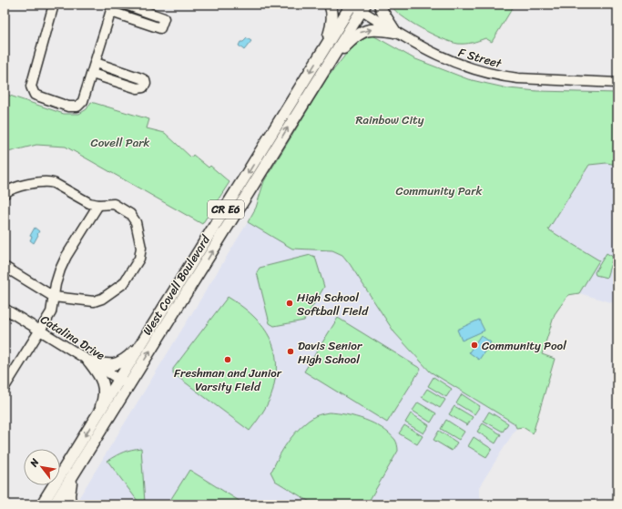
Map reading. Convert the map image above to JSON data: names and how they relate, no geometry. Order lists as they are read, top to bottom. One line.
{"streets":{"main road":["CR E6","West Covell Boulevard"],"street":["F Street","Catalina Drive"]},"crossings":[["F Street","West Covell Boulevard"],["West Covell Boulevard","Catalina Drive"]],"parks":["Rainbow City","Covell Park","Community Park"],"places":["High School Softball Field","Community Pool","Davis Senior High School","Freshman and Junior Varsity Field"],"north":"top left"}
